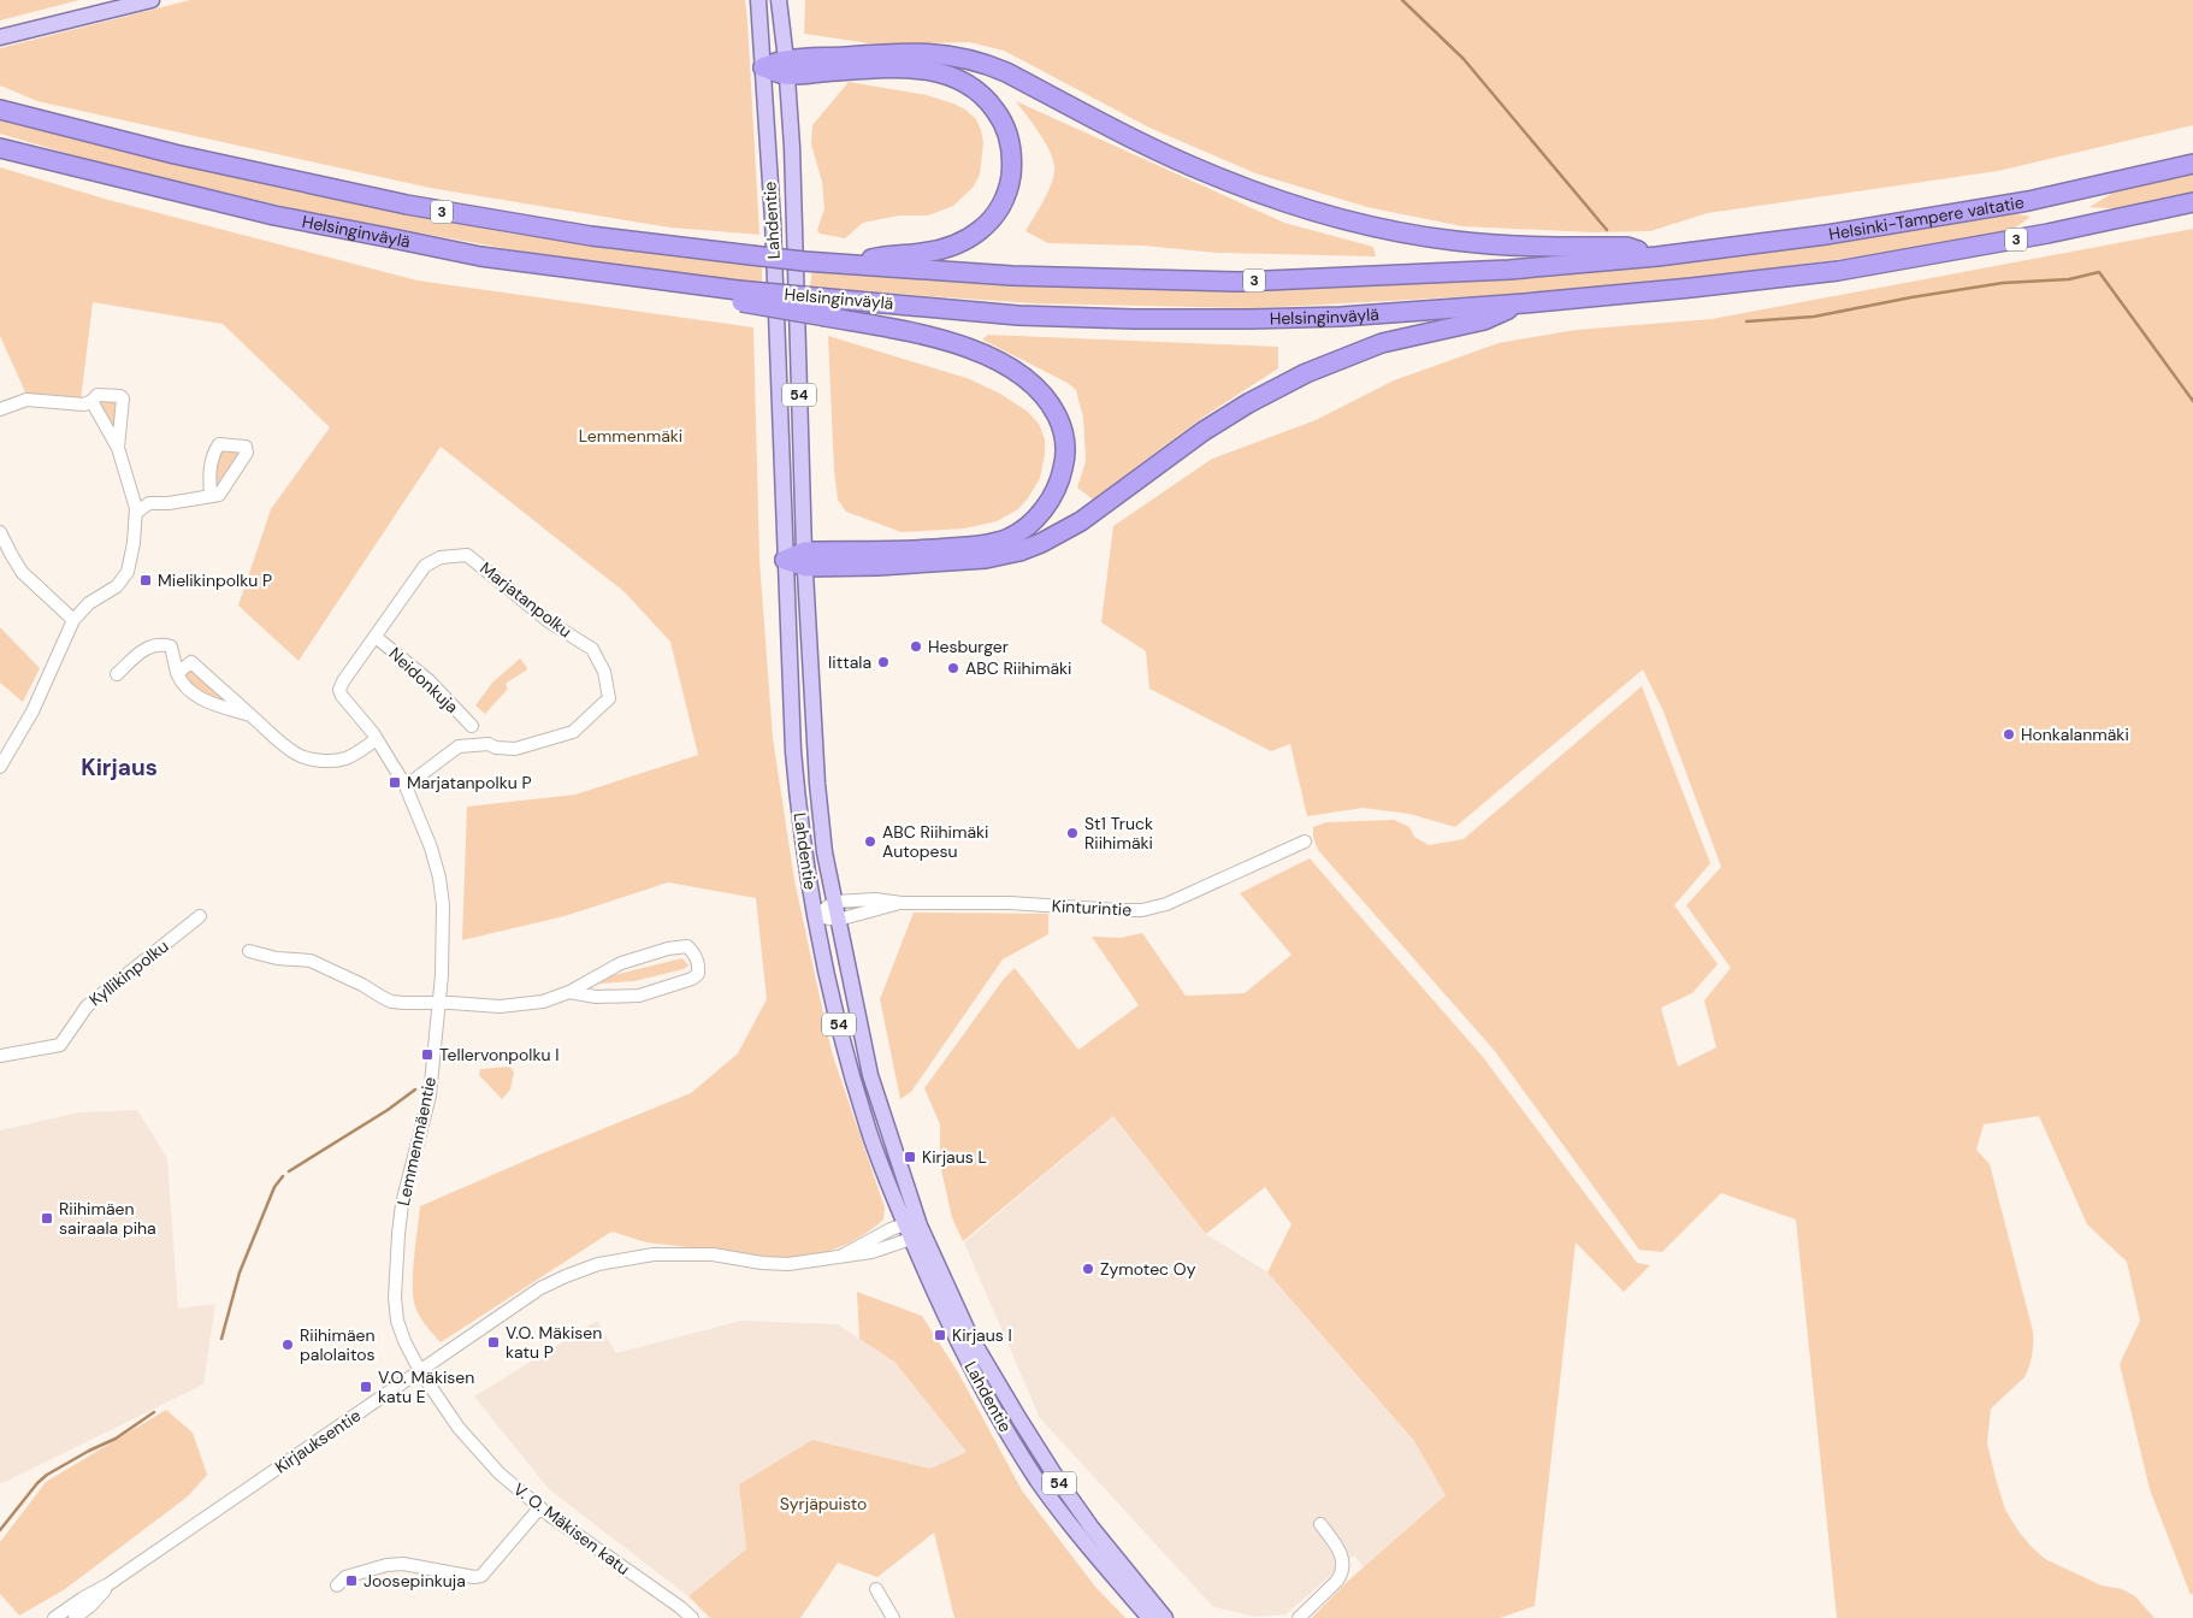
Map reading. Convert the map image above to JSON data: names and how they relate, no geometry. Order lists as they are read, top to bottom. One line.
{"streets":{"highway":["3","Helsinki-Tampere valtatie","Helsinginväylä"],"main road":["Lahdentie","54"],"street":["Marjatanpolku","Neidonkuja","Kinturintie","Kyllikinpolku","Lemmenmäentie","Kirjauksentie","V. O. Mäkisen katu"]},"crossings":[["Helsinki-Tampere valtatie","Helsinginväylä"],["Lahdentie","Kinturintie"],["Lahdentie","Kirjauksentie"],["Marjatanpolku","Neidonkuja"],["Marjatanpolku","Lemmenmäentie"],["Lemmenmäentie","Kirjauksentie"],["Lemmenmäentie","V. O. Mäkisen katu"],["Kirjauksentie","V. O. Mäkisen katu"]],"districts":["Kirjaus"],"parks":["Lemmenmäki","Syrjäpuisto"],"places":{"transit":["Mielikinpolku P","Marjatanpolku P","Tellervonpolku I","Kirjaus L","Riihimäen sairaala piha","Kirjaus I","V.O. Mäkisen katu P","V.O. Mäkisen katu E","Joosepinkuja"],"other":["Hesburger","Iittala","ABC Riihimäki","Honkalanmäki","St1 Truck Riihimäki","ABC Riihimäki Autopesu","Zymotec Oy","Riihimäen palolaitos"]}}
